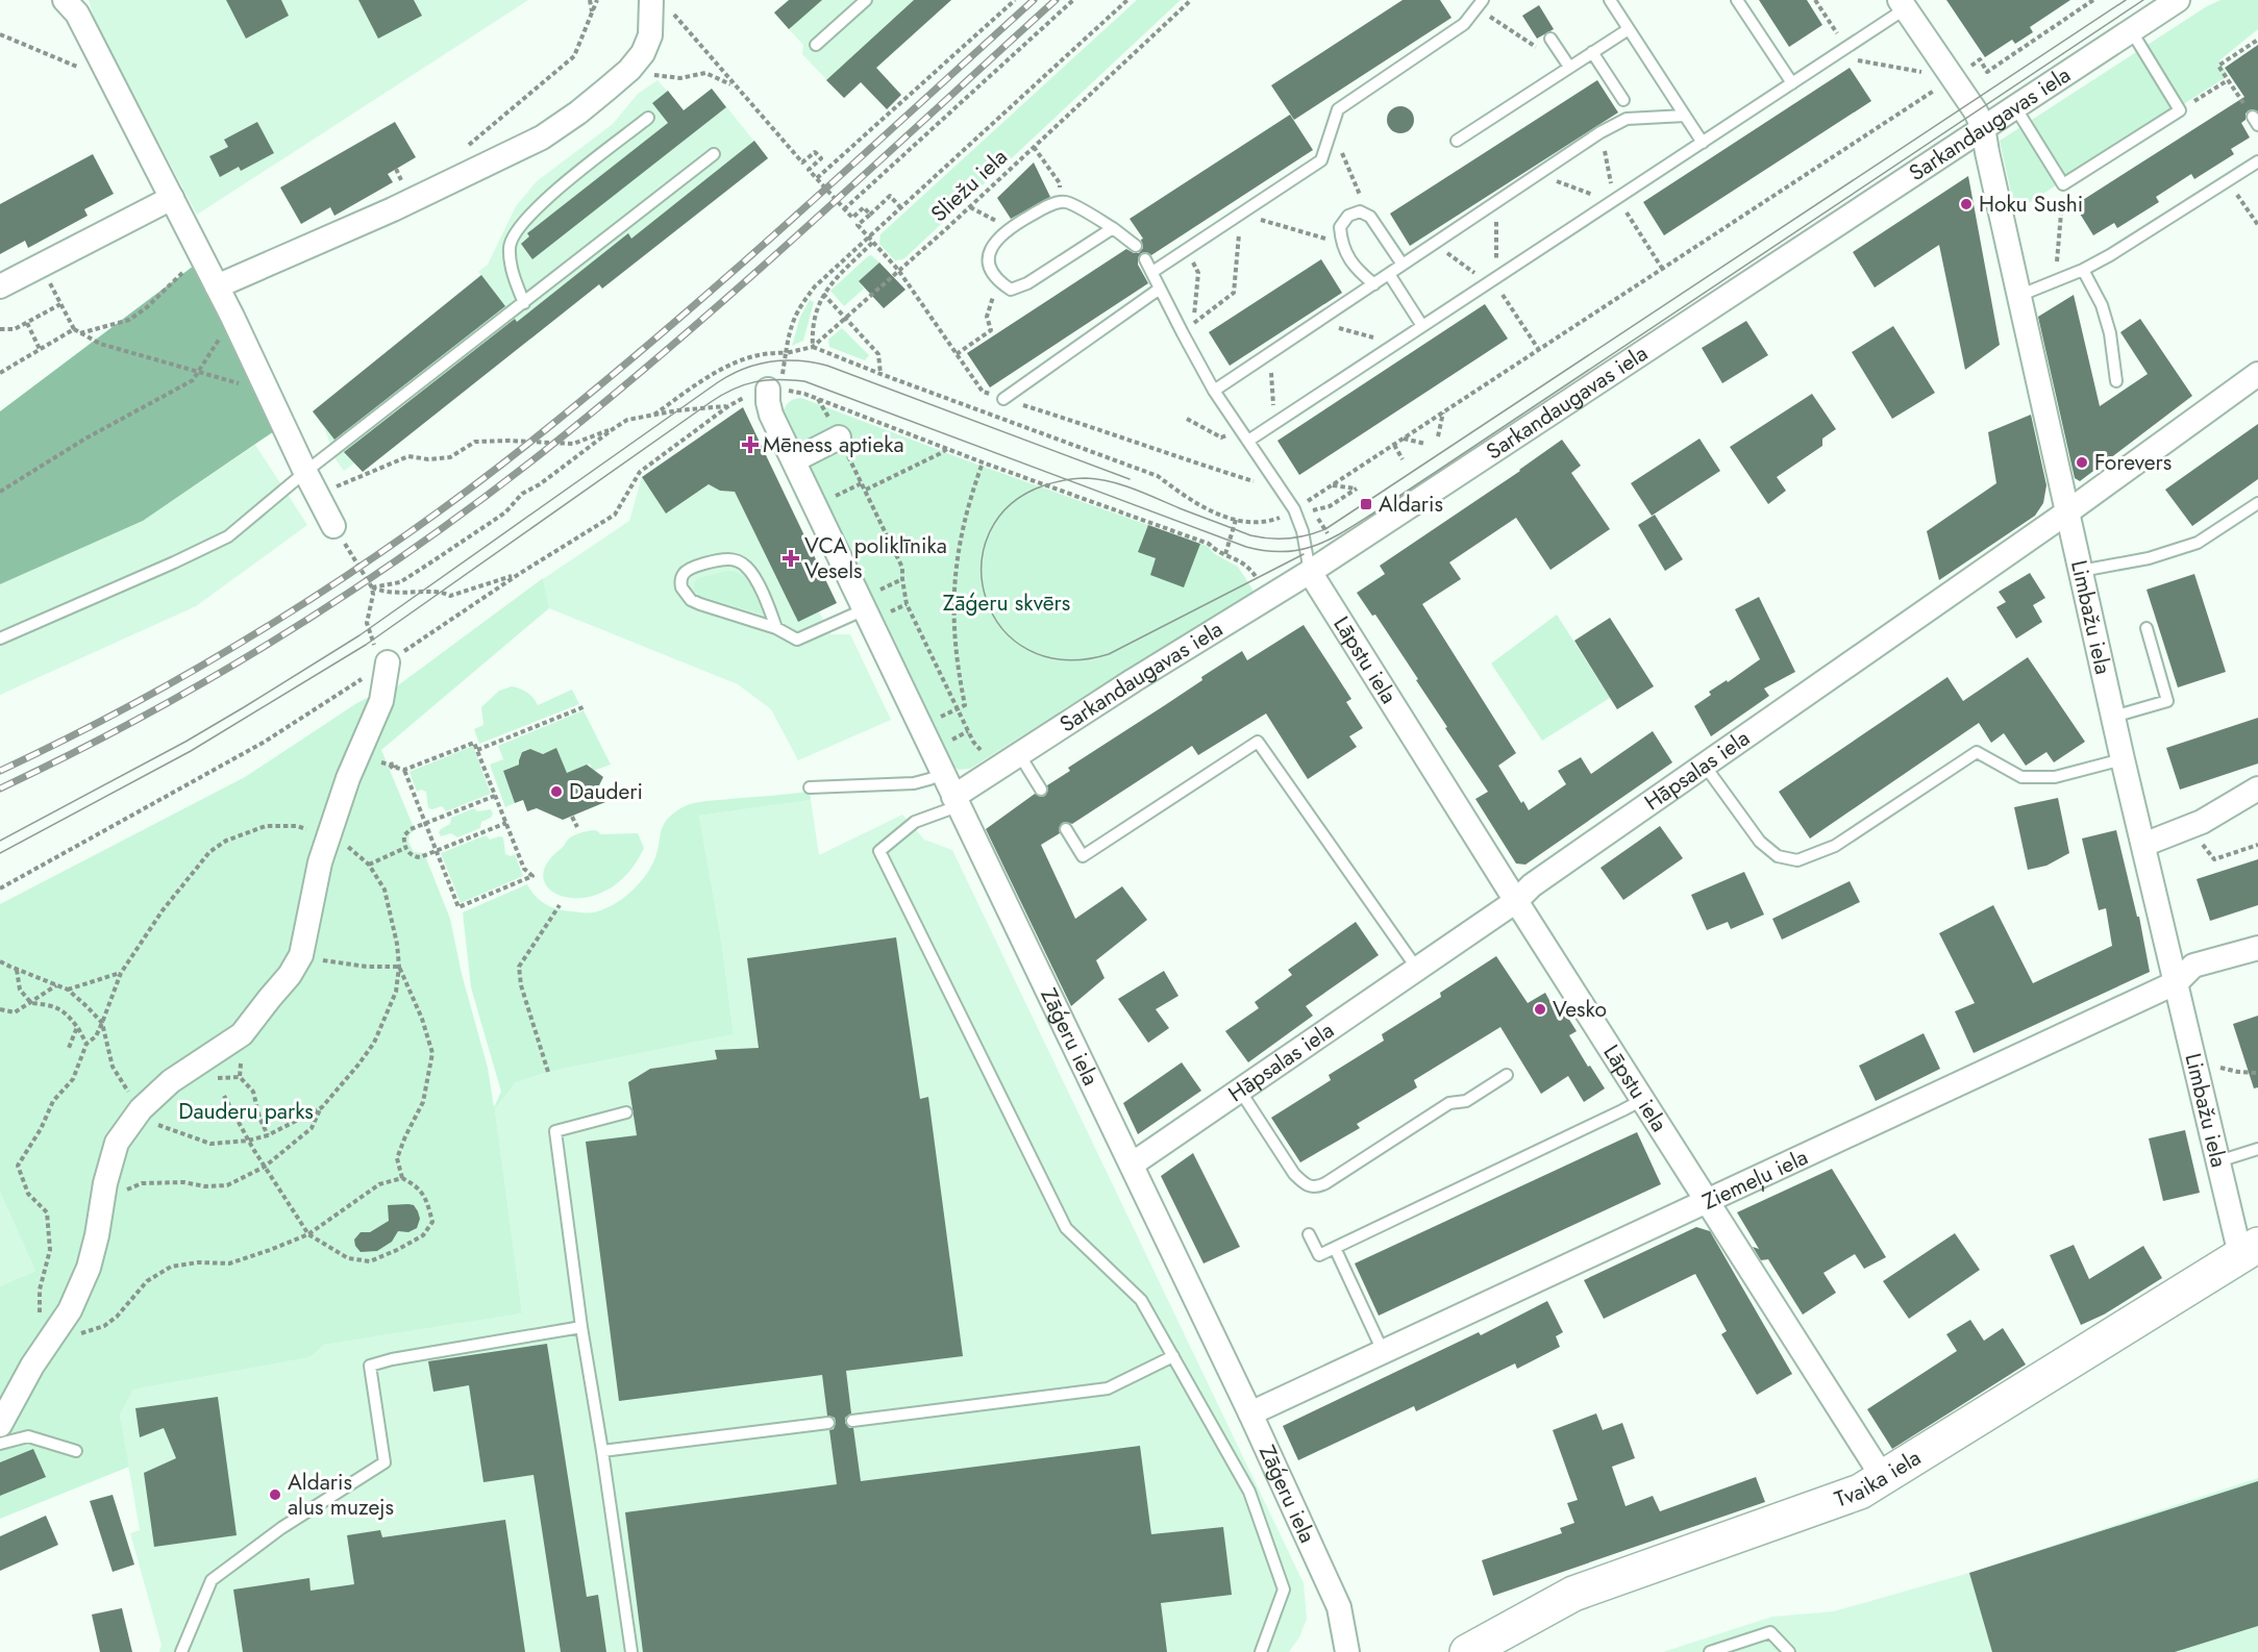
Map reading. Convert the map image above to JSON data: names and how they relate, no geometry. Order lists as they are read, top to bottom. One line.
{"streets":{"main road":["Tvaika iela"],"street":["Sarkandaugavas iela","Limbažu iela","Lāpstu iela","Hāpsalas iela","Zāģeru iela","Ziemeļu iela"],"path":["Sliežu iela"]},"crossings":[["Sarkandaugavas iela","Limbažu iela"],["Sarkandaugavas iela","Lāpstu iela"],["Sarkandaugavas iela","Zāģeru iela"],["Limbažu iela","Hāpsalas iela"],["Limbažu iela","Ziemeļu iela"],["Limbažu iela","Tvaika iela"],["Lāpstu iela","Hāpsalas iela"],["Lāpstu iela","Ziemeļu iela"],["Lāpstu iela","Tvaika iela"],["Hāpsalas iela","Zāģeru iela"],["Zāģeru iela","Ziemeļu iela"]],"parks":["Zāģeru skvērs","Dauderu parks"],"places":{"other":["Hoku Sushi","Forevers","Dauderi","Vesko","Aldaris alus muzejs"],"health":["Mēness aptieka","VCA poliklīnika Vesels"],"transit":["Aldaris"]}}
